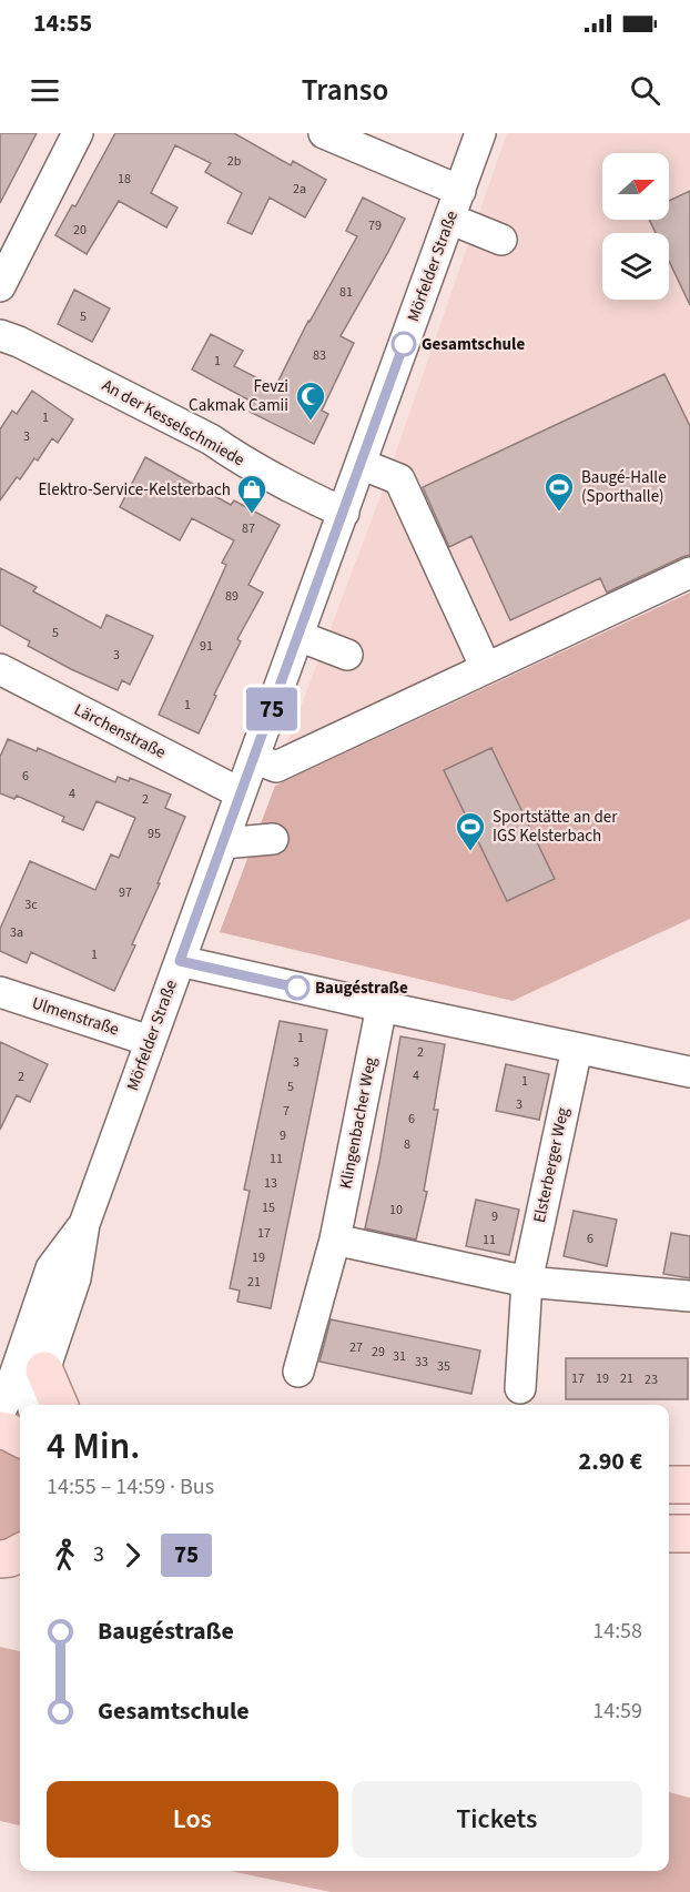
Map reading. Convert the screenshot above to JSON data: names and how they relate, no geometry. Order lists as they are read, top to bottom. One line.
{"streets":{"street":["Mörfelder Straße","An der Kesselschmiede","Lärchenstraße","Ulmenstraße","Klingenbacher Weg","Elsterberger Weg"]},"crossings":[["Mörfelder Straße","An der Kesselschmiede"],["Mörfelder Straße","Lärchenstraße"],["Mörfelder Straße","Ulmenstraße"]],"places":{"other":["Gesamtschule","Baugéstraße"],"mosque":["Fevzi Cakmak Camii"],"sports":["Baugé-Halle (Sporthalle)","Sportstätte an der IGS Kelsterbach"],"shop":["Elektro-Service-Kelsterbach"]},"lines":["bus line 75"],"house_numbers":["2b","18","2a","79","20","81","5","83","1","1","3","87","89","5","91","3","1","6","4","2","95","97","3c","3a","1","1","2","3","4","2","1","5","3","7","6","9","8","11","13","15","10","9","17","6","11","19","21","27","29","31","33","35","17","19","21","23"],"north":"right","page":{"status":"14:55","header":"Transo","on_map":"75","heading":["4 Min.","14:55 – 14:59 · Bus","2.90 €"],"legs":["3","75"],"list":[{"name":"Baugéstraße","value":"14:58"},{"name":"Gesamtschule","value":"14:59"}],"buttons":["Los","Tickets"]}}
